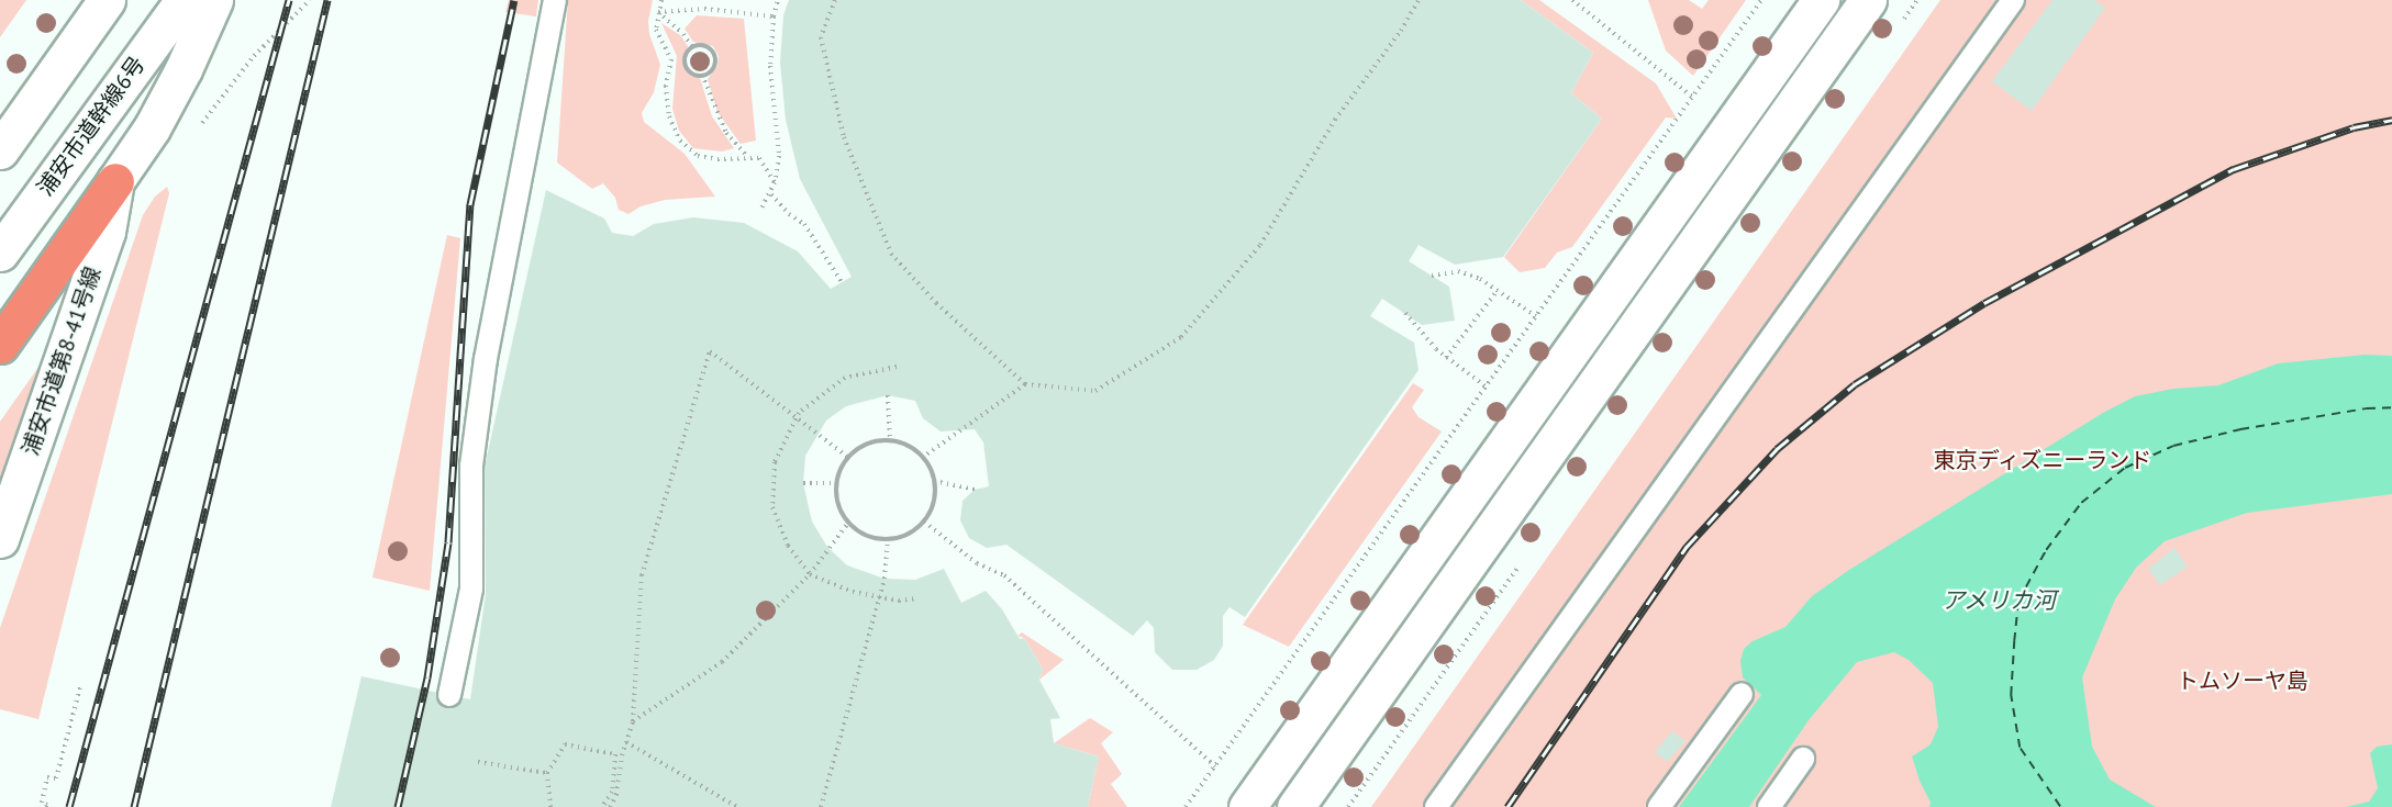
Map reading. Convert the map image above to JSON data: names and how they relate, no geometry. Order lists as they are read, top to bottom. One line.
{"streets":{"street":["浦安市道幹線6号","浦安市道第8-41号線"]},"water":["アメリカ河"],"parks":["東京ディズニーランド","トムソーヤ島"]}
